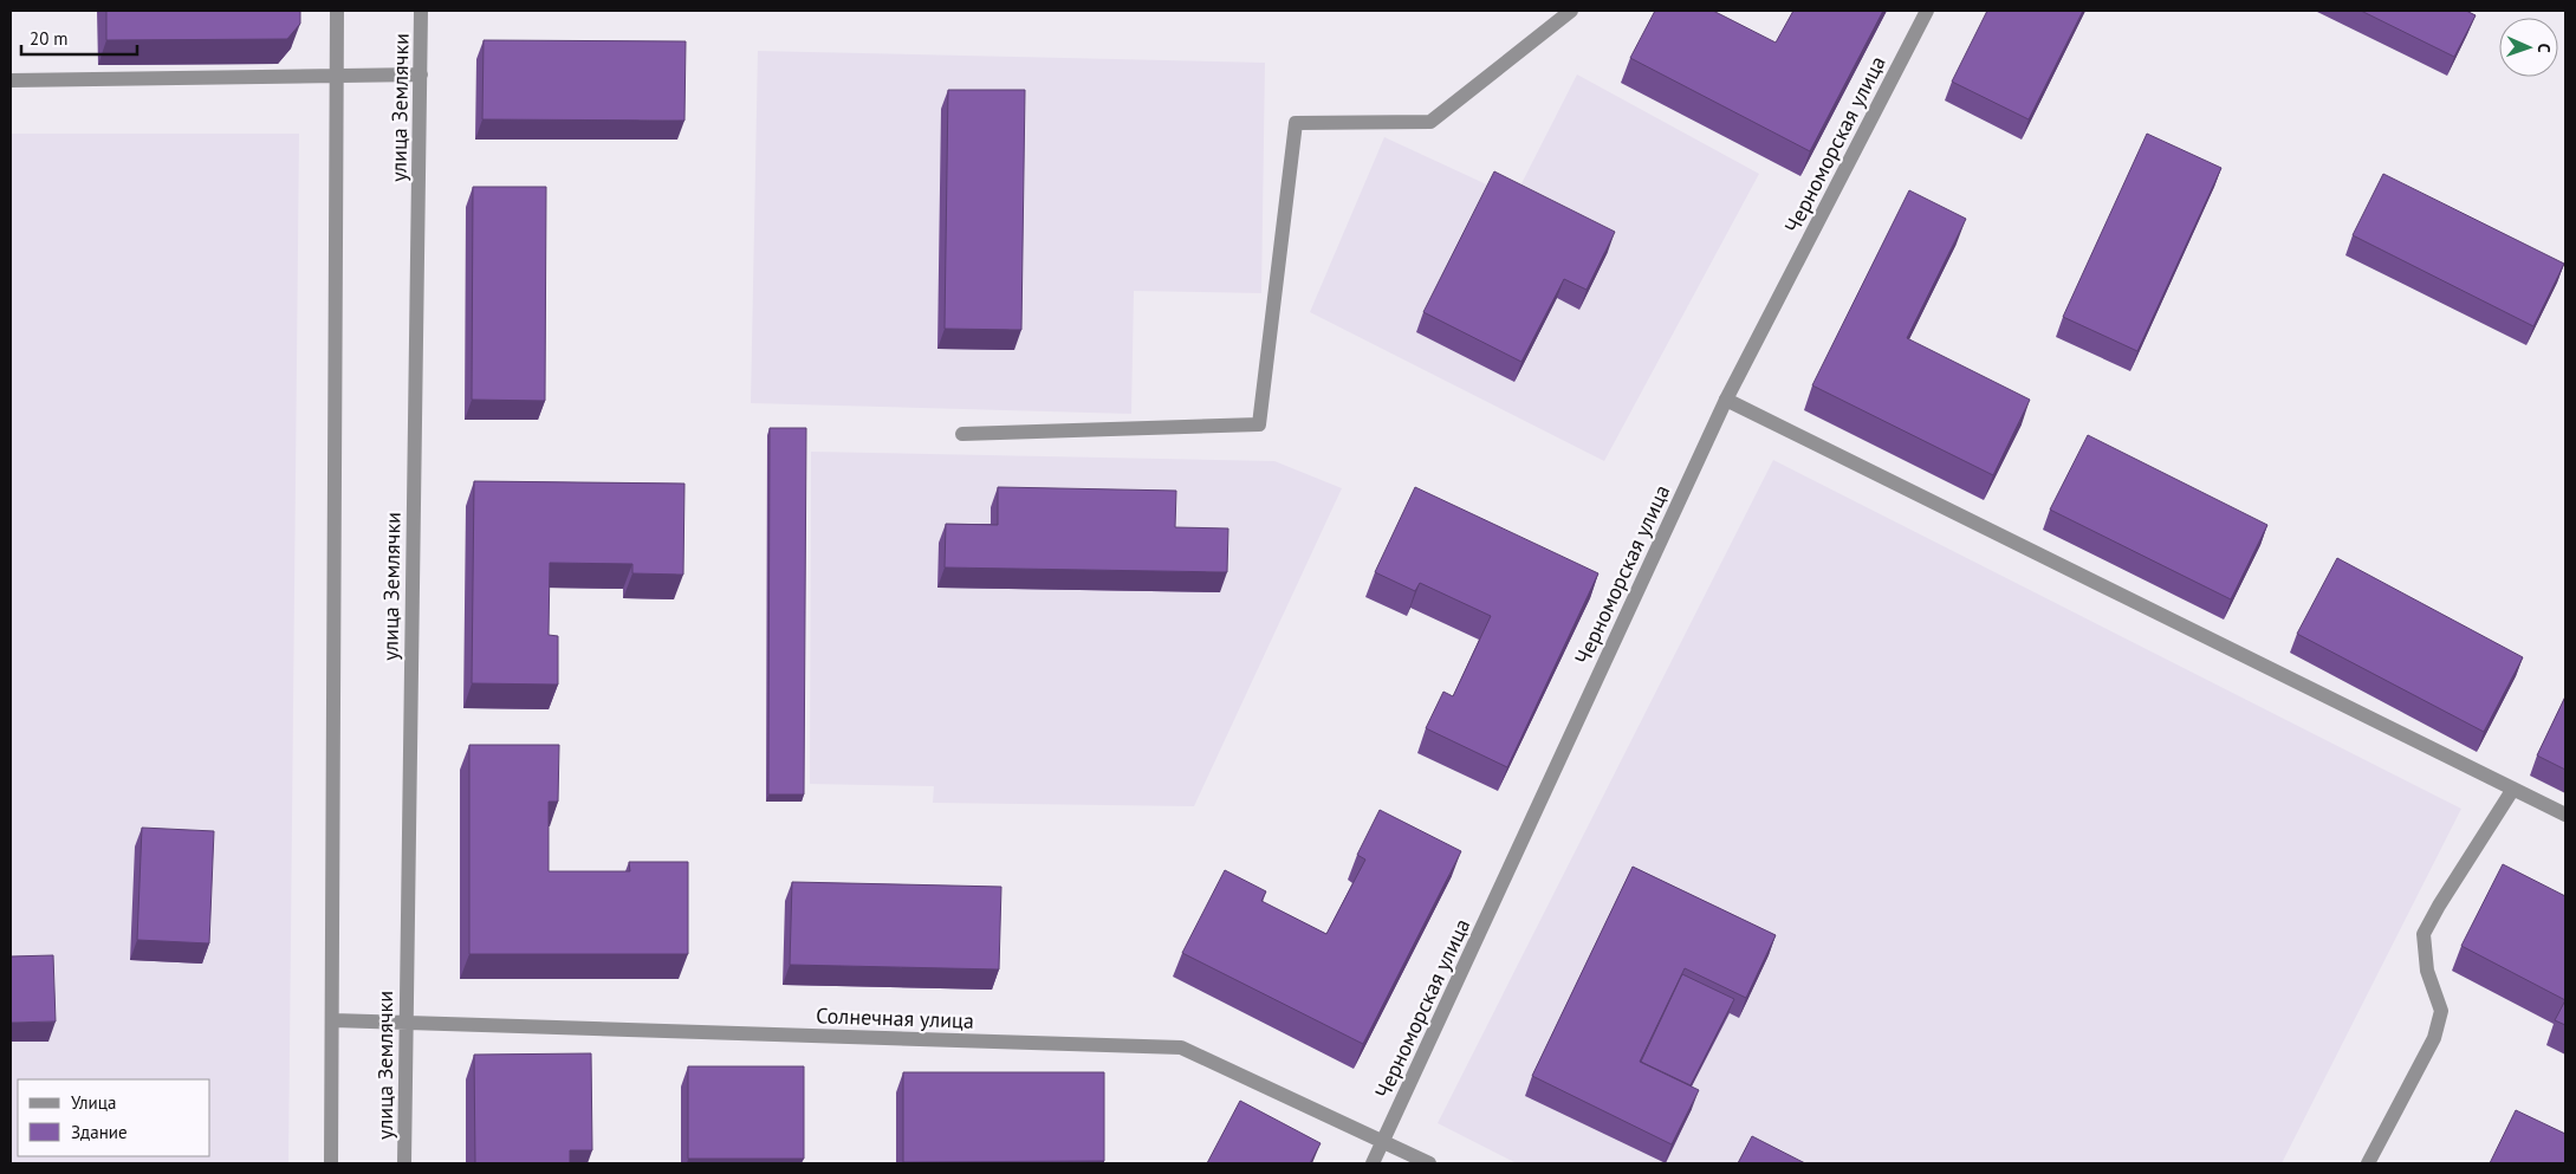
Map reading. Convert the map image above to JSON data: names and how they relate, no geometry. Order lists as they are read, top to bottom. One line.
{"streets":{"street":["улица Землячки","Черноморская улица","Солнечная улица"]},"crossings":[["улица Землячки","Солнечная улица"],["Черноморская улица","Солнечная улица"]],"legend":["Улица","Здание"],"scale_bar":"20 m","north":"right"}
